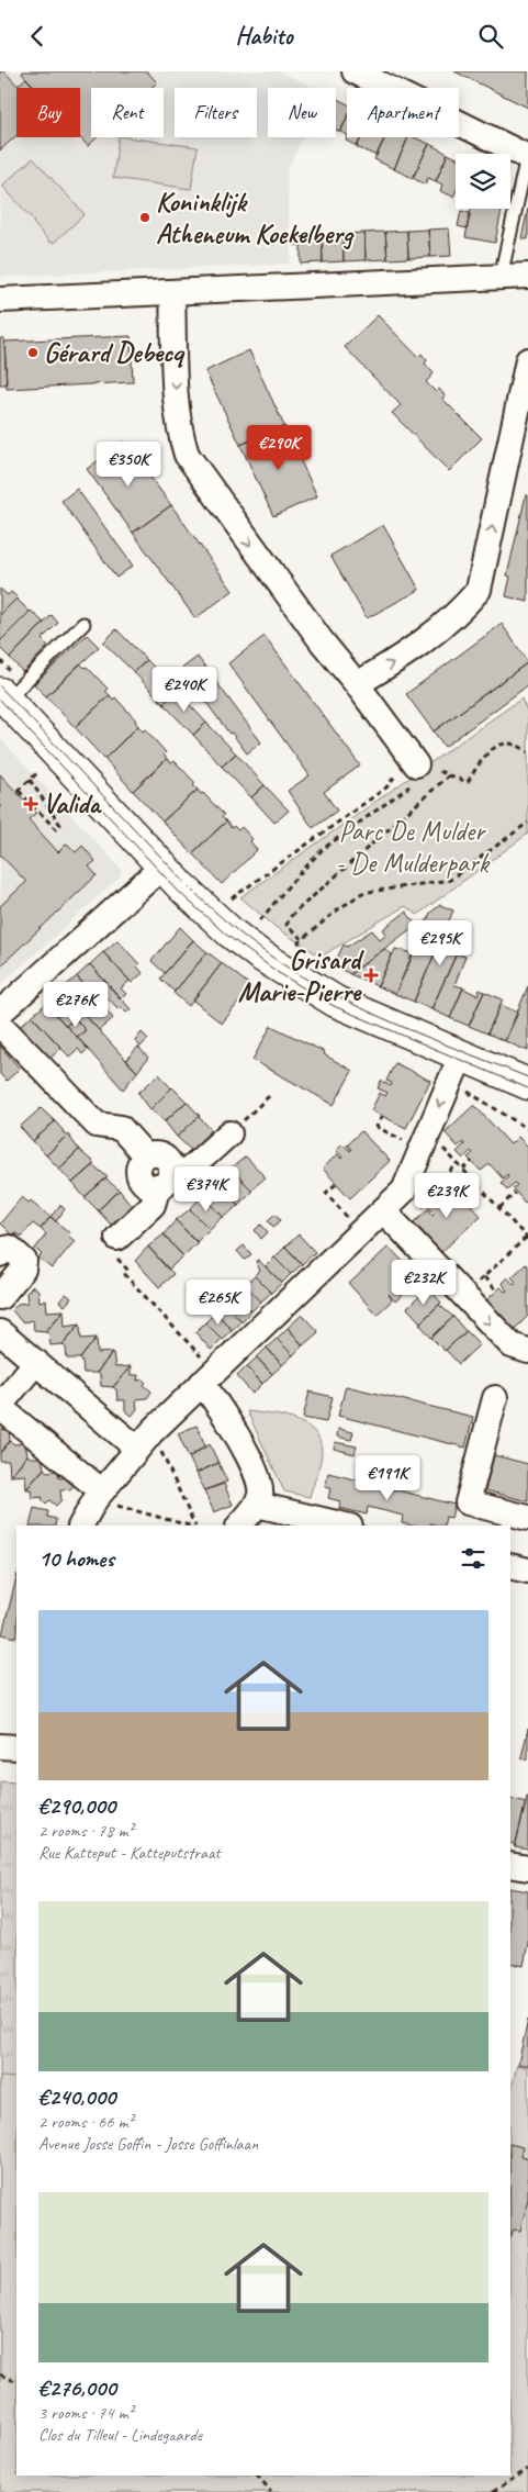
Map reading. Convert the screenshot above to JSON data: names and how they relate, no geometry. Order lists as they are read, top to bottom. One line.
{"parks":["Parc De Mulder - De Mulderpark"],"places":{"other":["Koninklijk Atheneum Koekelberg","Gérard Debecq"],"health":["Valida","Grisard Marie-Pierre"]},"page":{"header":"Habito","chip":["Buy","Rent","Filters","New","Apartment"],"price":["€290K","€350K","€240K","€295K","€276K","€374K","€239K","€232K","€265K","€191K"],"heading":"10 homes","list":[{"name":"€290,000","note":"2 rooms · 78 m² · Rue Katteput - Katteputstraat"},{"name":"€240,000","note":"2 rooms · 66 m² · Avenue Josse Goffin - Josse Goffinlaan"},{"name":"€276,000","note":"3 rooms · 74 m² · Clos du Tilleul - Lindegaarde"}]}}
